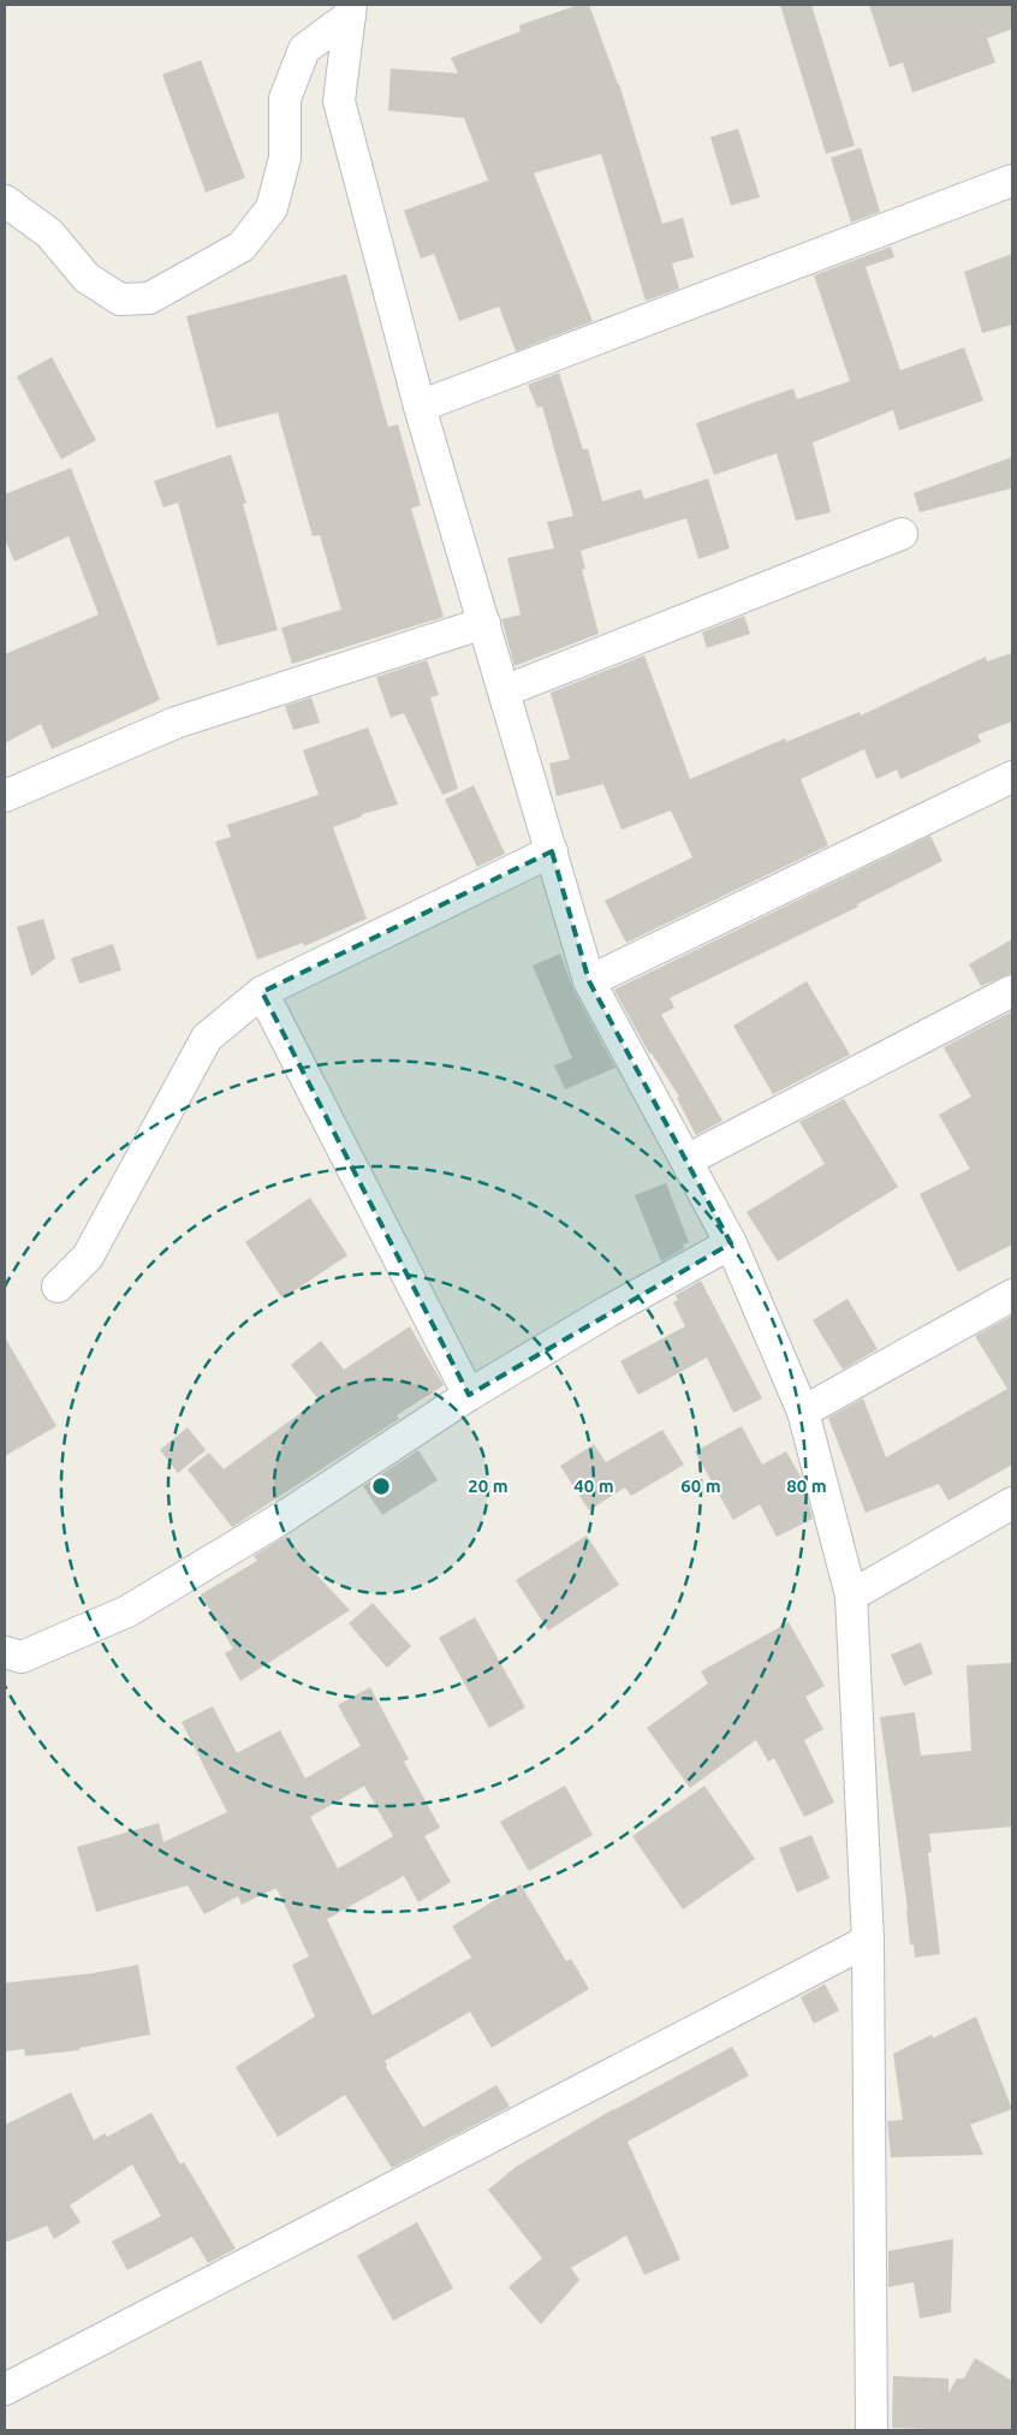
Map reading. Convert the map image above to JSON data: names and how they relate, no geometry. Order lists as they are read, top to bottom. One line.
{"rings":["20 m","40 m","60 m","80 m"]}
